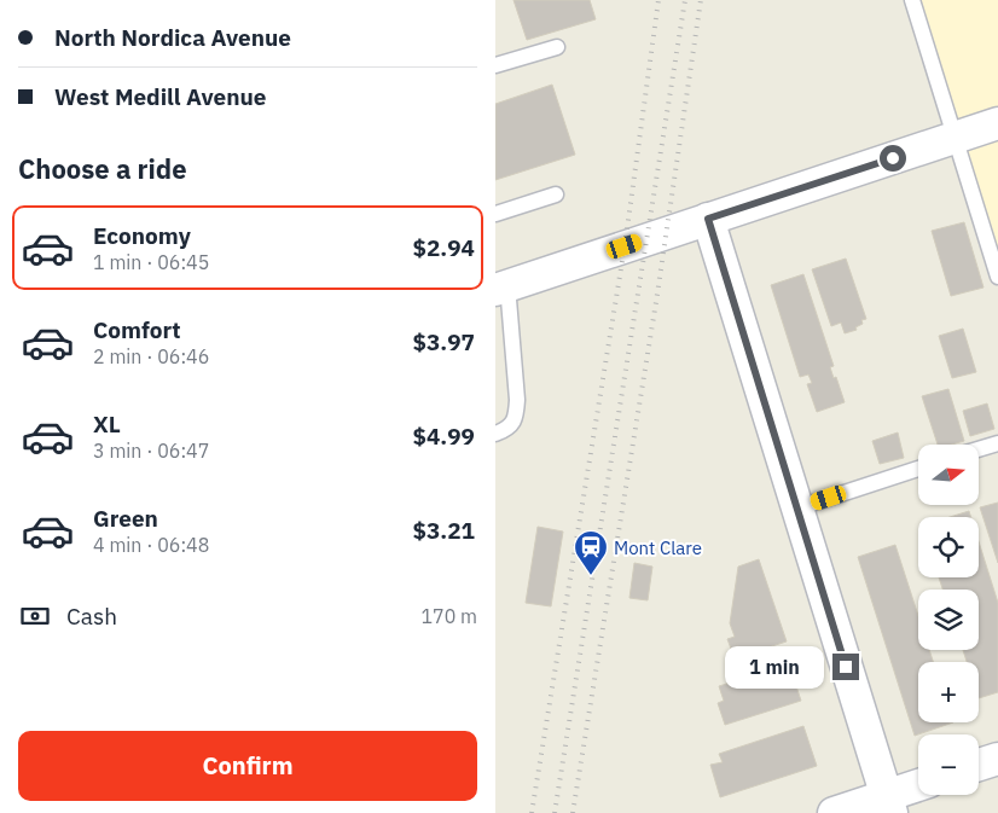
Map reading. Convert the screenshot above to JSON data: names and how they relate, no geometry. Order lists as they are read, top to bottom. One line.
{"places":{"station":["Mont Clare"]},"north":"right","page":{"banner":["North Nordica Avenue","West Medill Avenue"],"heading":"Choose a ride","list":[{"name":"Economy","note":"1 min · 06:45","value":"$2.94"},{"name":"Comfort","note":"2 min · 06:46","value":"$3.97"},{"name":"XL","note":"3 min · 06:47","value":"$4.99"},{"name":"Green","note":"4 min · 06:48","value":"$3.21"}],"map_buttons":["+","−"],"pay":["Cash","170 m"],"bubble":"1 min","buttons":"Confirm"}}
